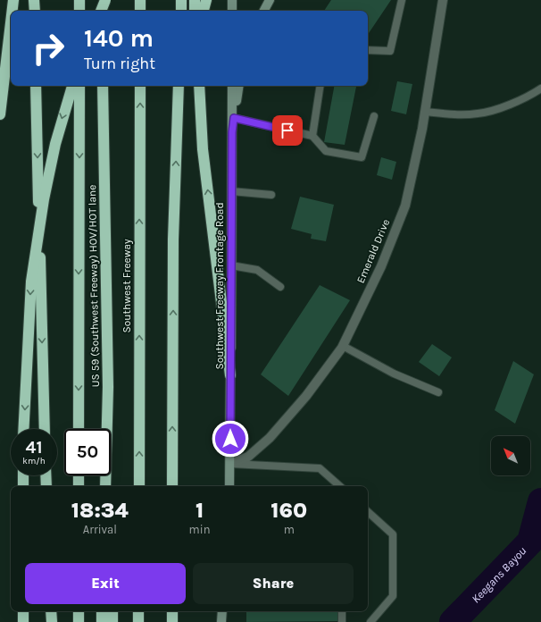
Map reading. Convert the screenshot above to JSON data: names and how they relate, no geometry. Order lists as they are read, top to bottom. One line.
{"streets":{"highway":["US 59 (Southwest Freeway) HOV/HOT lane","Southwest Freeway"],"main road":["Southwest Freeway Frontage Road"],"street":["Emerald Drive"]},"crossings":[["Emerald Drive","Southwest Freeway Frontage Road"]],"water":["Keegans Bayou"],"north":"top left","page":{"turn":["140 m","Turn right"],"speed":"41 km/h","limit":"50","eta":["18:34","Arrival","1","min","160","m"],"buttons":["Exit","Share"]}}
